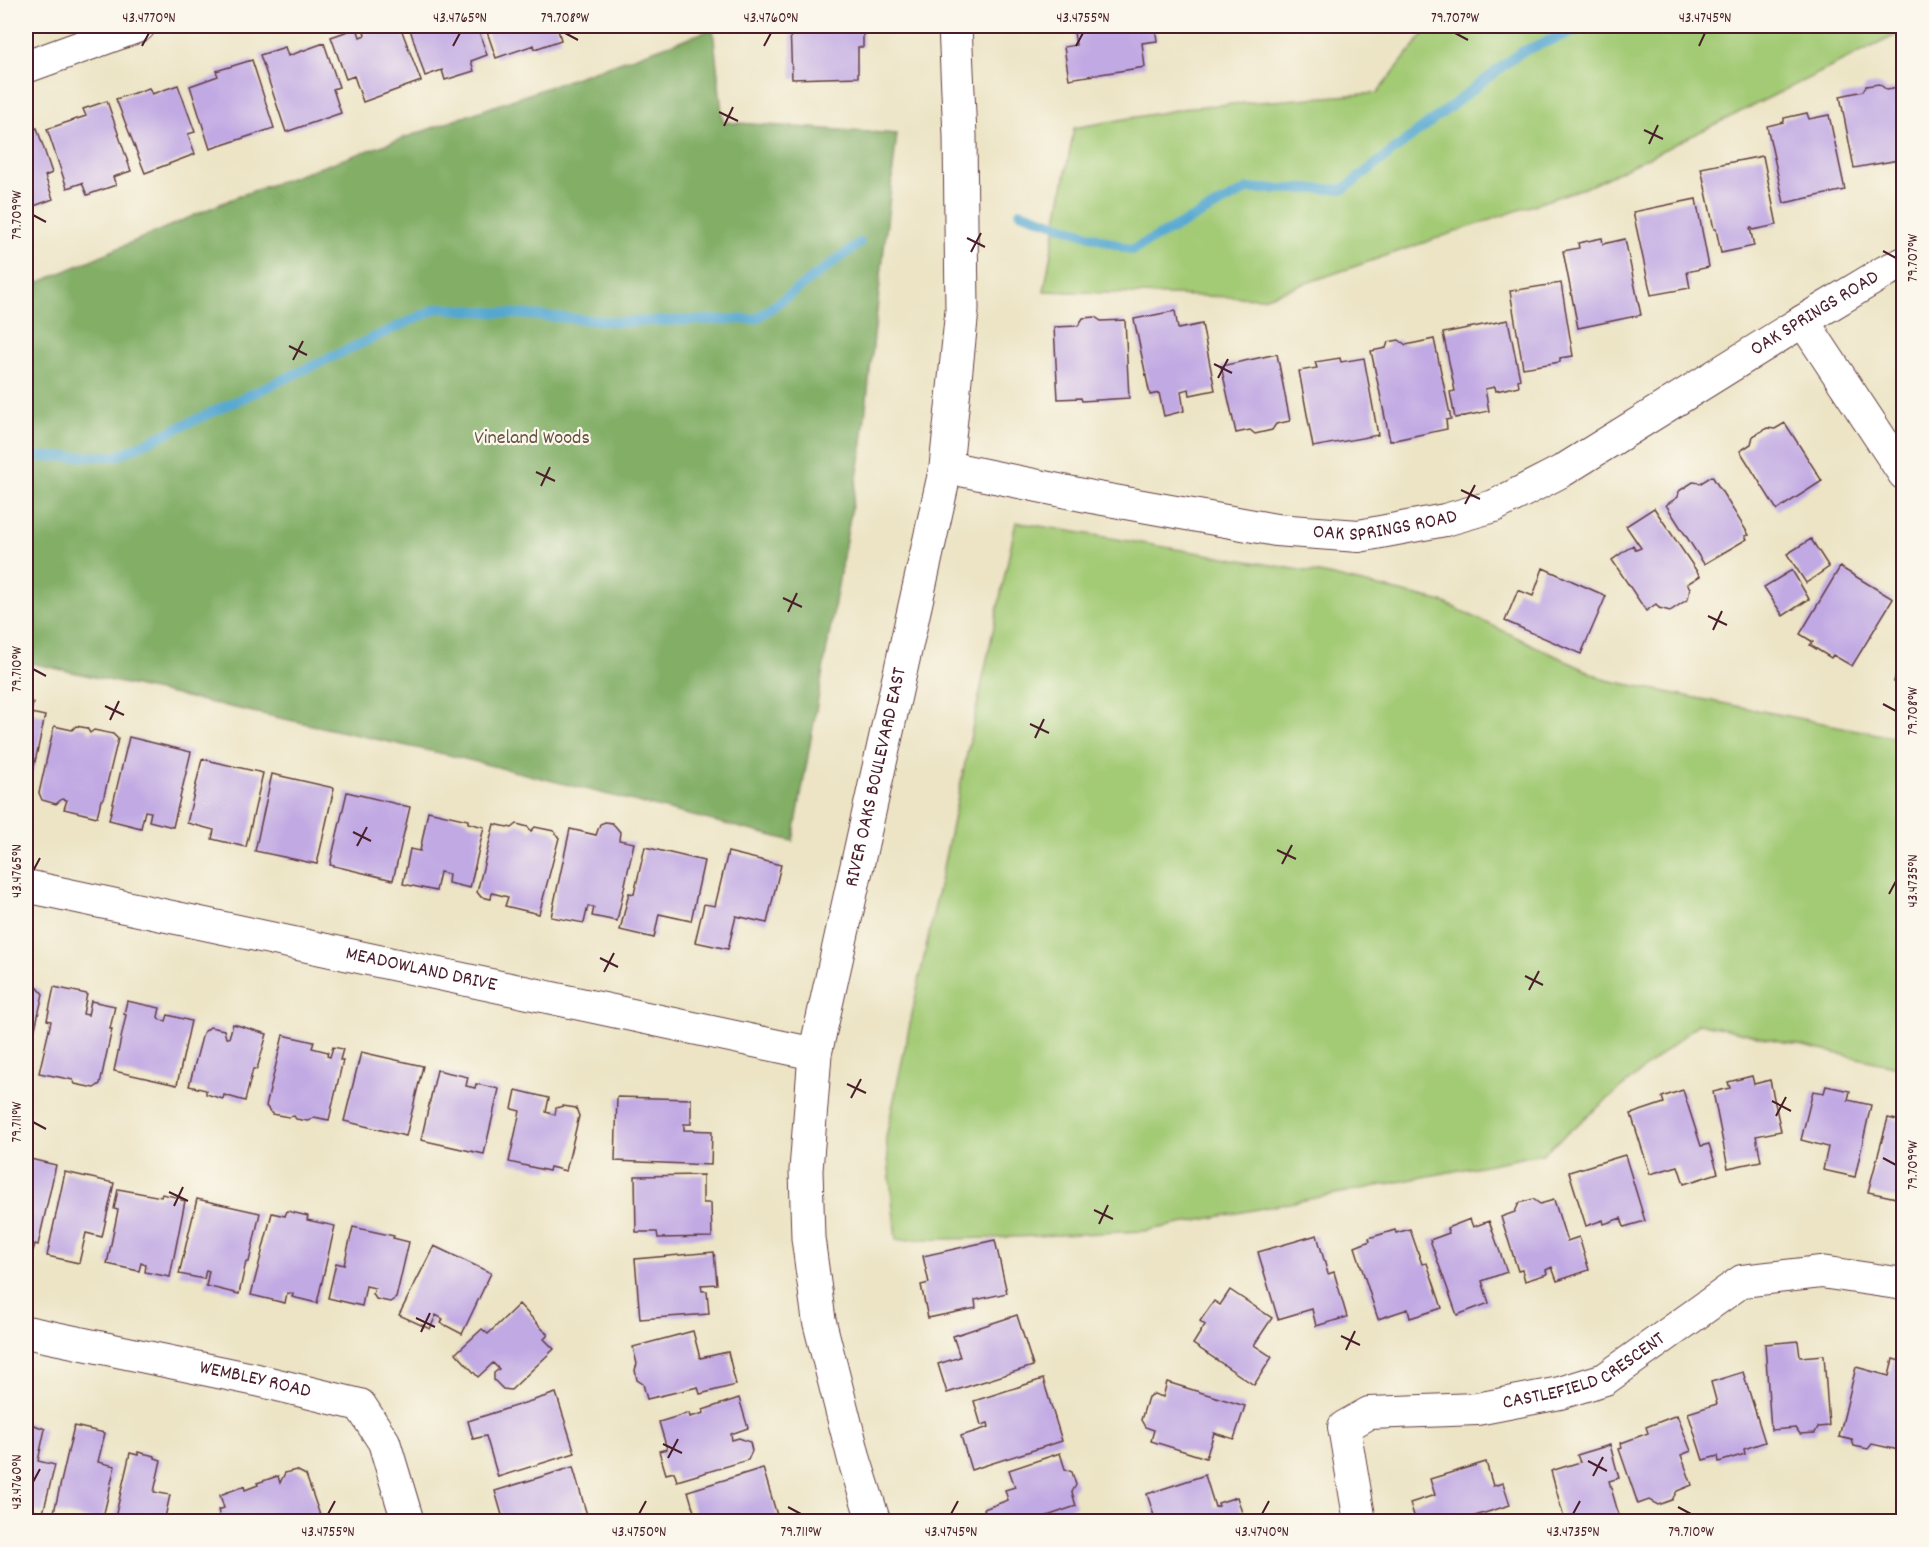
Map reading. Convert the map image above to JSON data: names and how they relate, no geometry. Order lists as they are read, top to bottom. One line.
{"streets":{"street":["OAK SPRINGS ROAD","RIVER OAKS BOULEVARD EAST","MEADOWLAND DRIVE","CASTLEFIELD CRESCENT","WEMBLEY ROAD"]},"crossings":[["OAK SPRINGS ROAD","RIVER OAKS BOULEVARD EAST"],["RIVER OAKS BOULEVARD EAST","MEADOWLAND DRIVE"]],"parks":["Vineland Woods"],"coordinates":["43.4770°N","43.4765°N","79.708°W","43.4760°N","43.4755°N","79.707°W","43.4745°N","79.709°W","79.710°W","43.4735°N","79.711°W","43.4750°N","43.4740°N"]}
